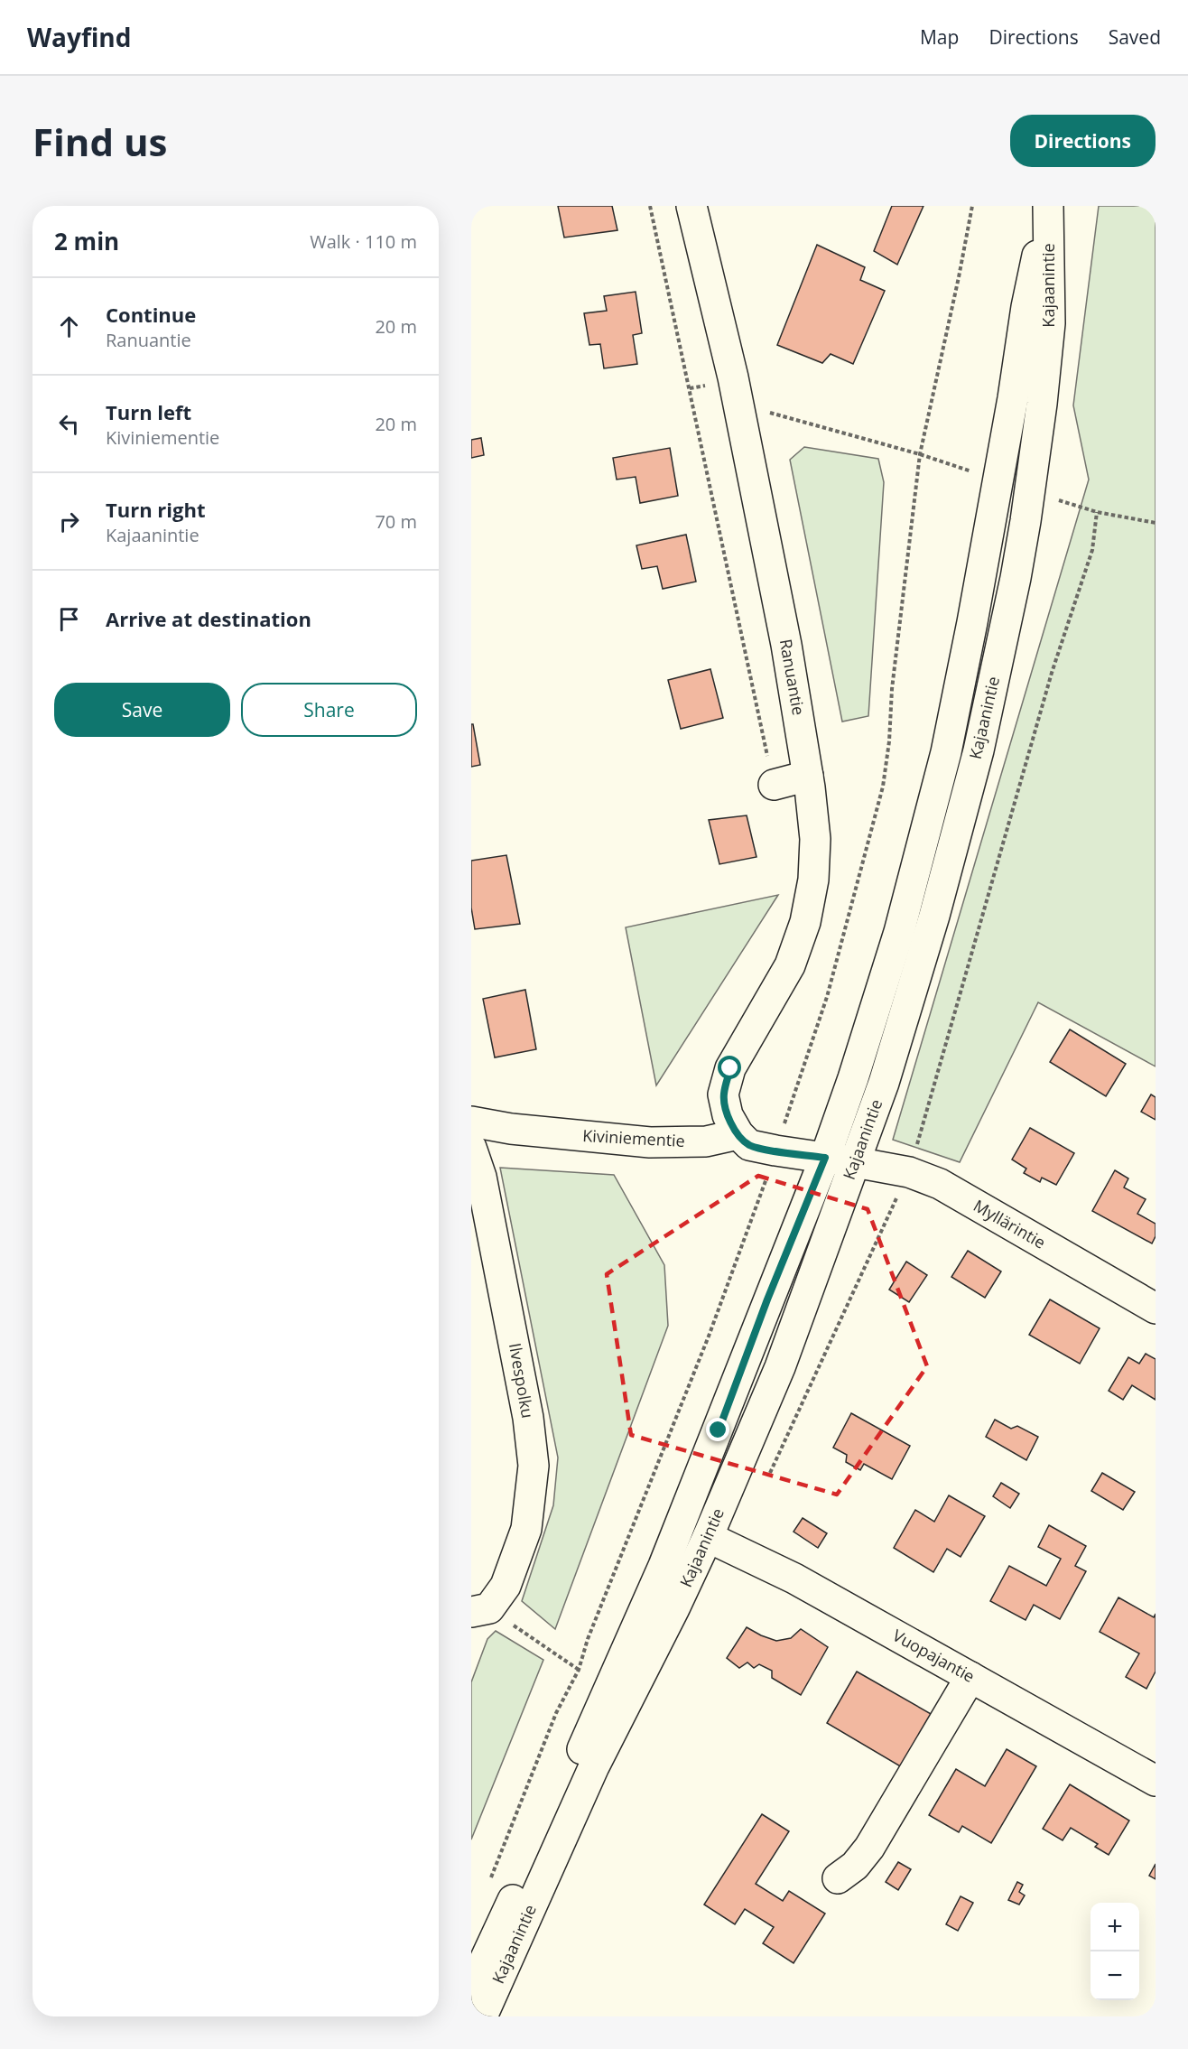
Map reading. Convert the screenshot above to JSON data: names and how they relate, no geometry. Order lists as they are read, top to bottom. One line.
{"streets":{"main road":["Kajaanintie","Ranuantie","Kiviniementie","Myllärintie","Ilvespolku","Vuopajantie"]},"crossings":[["Kajaanintie","Myllärintie"],["Kajaanintie","Vuopajantie"],["Ranuantie","Kiviniementie"]],"page":{"header":"Wayfind","nav":["Map","Directions","Saved"],"buttons":["Directions",["Save","Share"]],"title":"Find us","heading":["2 min","Walk · 110 m"],"list":[["Continue","Ranuantie","20 m"],["Turn left","Kiviniementie","20 m"],["Turn right","Kajaanintie","70 m"],"Arrive at destination"],"map_buttons":["+","−"]}}
